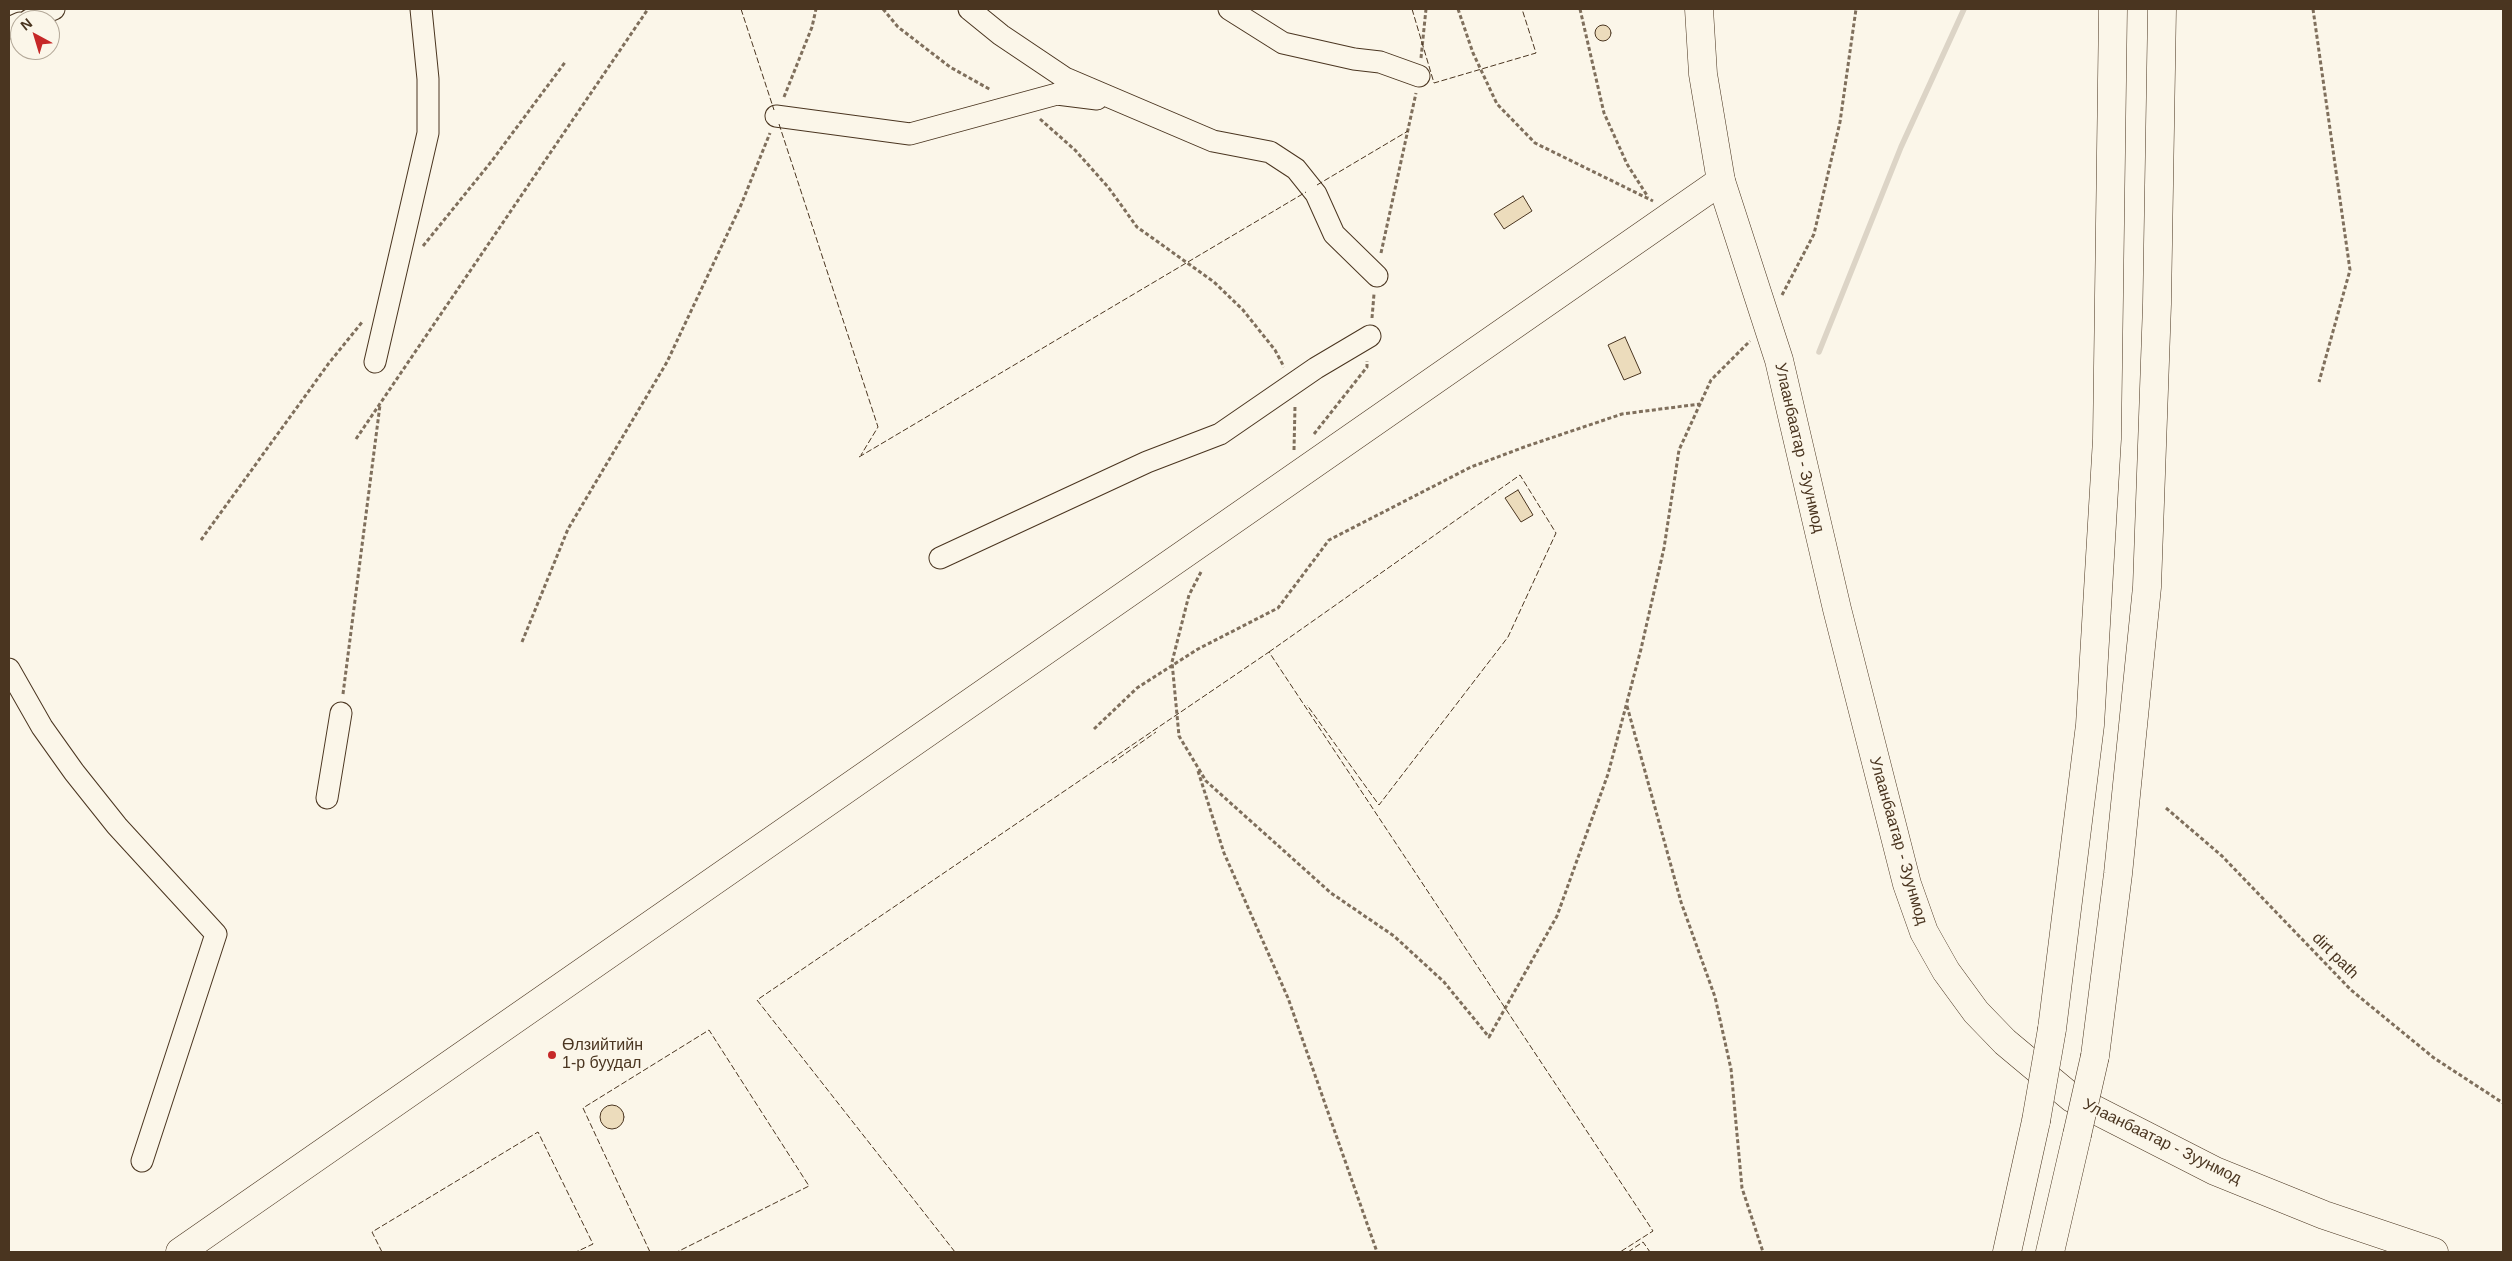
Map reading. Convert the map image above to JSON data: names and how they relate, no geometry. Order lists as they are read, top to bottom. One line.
{"streets":{"main road":["Улаанбаатар - Зуунмод"],"path":["dirt path"]},"places":["Өлзийтийн 1-р буудал"],"north":"top left"}
